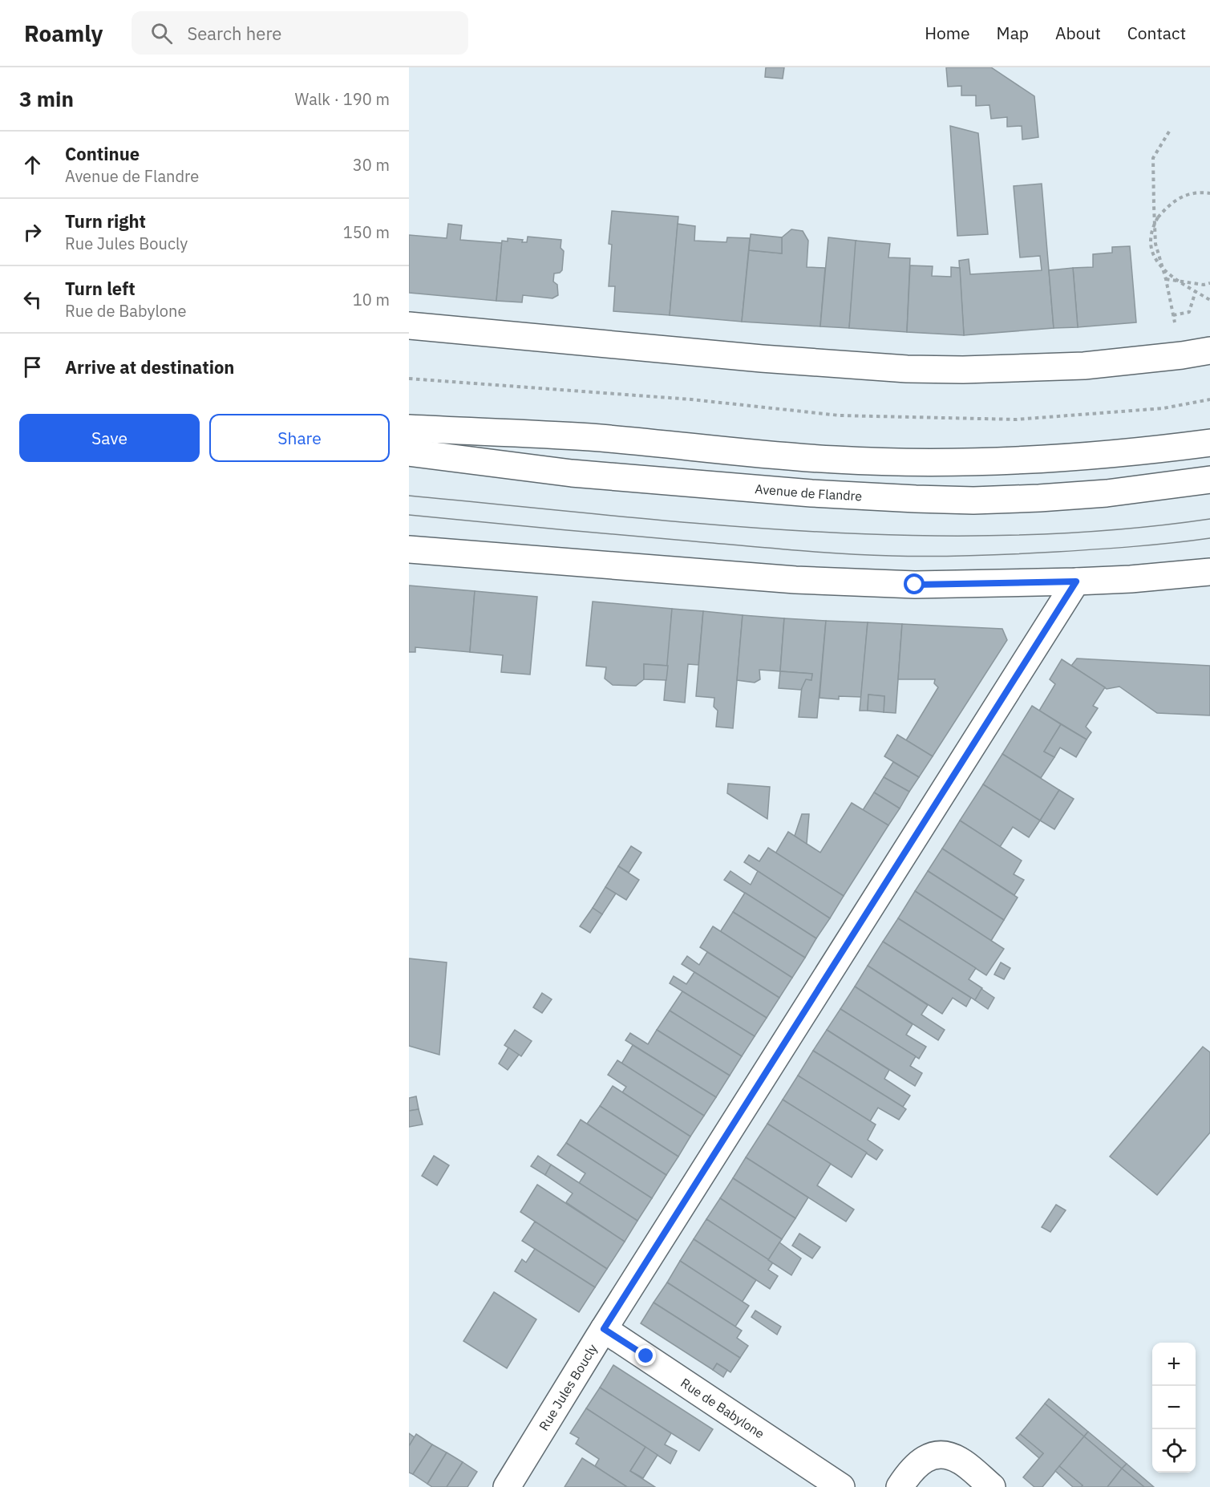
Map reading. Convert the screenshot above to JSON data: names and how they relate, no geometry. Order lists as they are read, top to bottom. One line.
{"streets":{"street":["Avenue de Flandre","Rue Jules Boucly","Rue de Babylone"]},"crossings":[["Rue Jules Boucly","Rue de Babylone"]],"page":{"header":"Roamly","search":"Search here","nav":["Home","Map","About","Contact"],"heading":["3 min","Walk · 190 m"],"list":[["Continue","Avenue de Flandre","30 m"],["Turn right","Rue Jules Boucly","150 m"],["Turn left","Rue de Babylone","10 m"],"Arrive at destination"],"buttons":["Save","Share"],"map_buttons":["+","−"]}}
